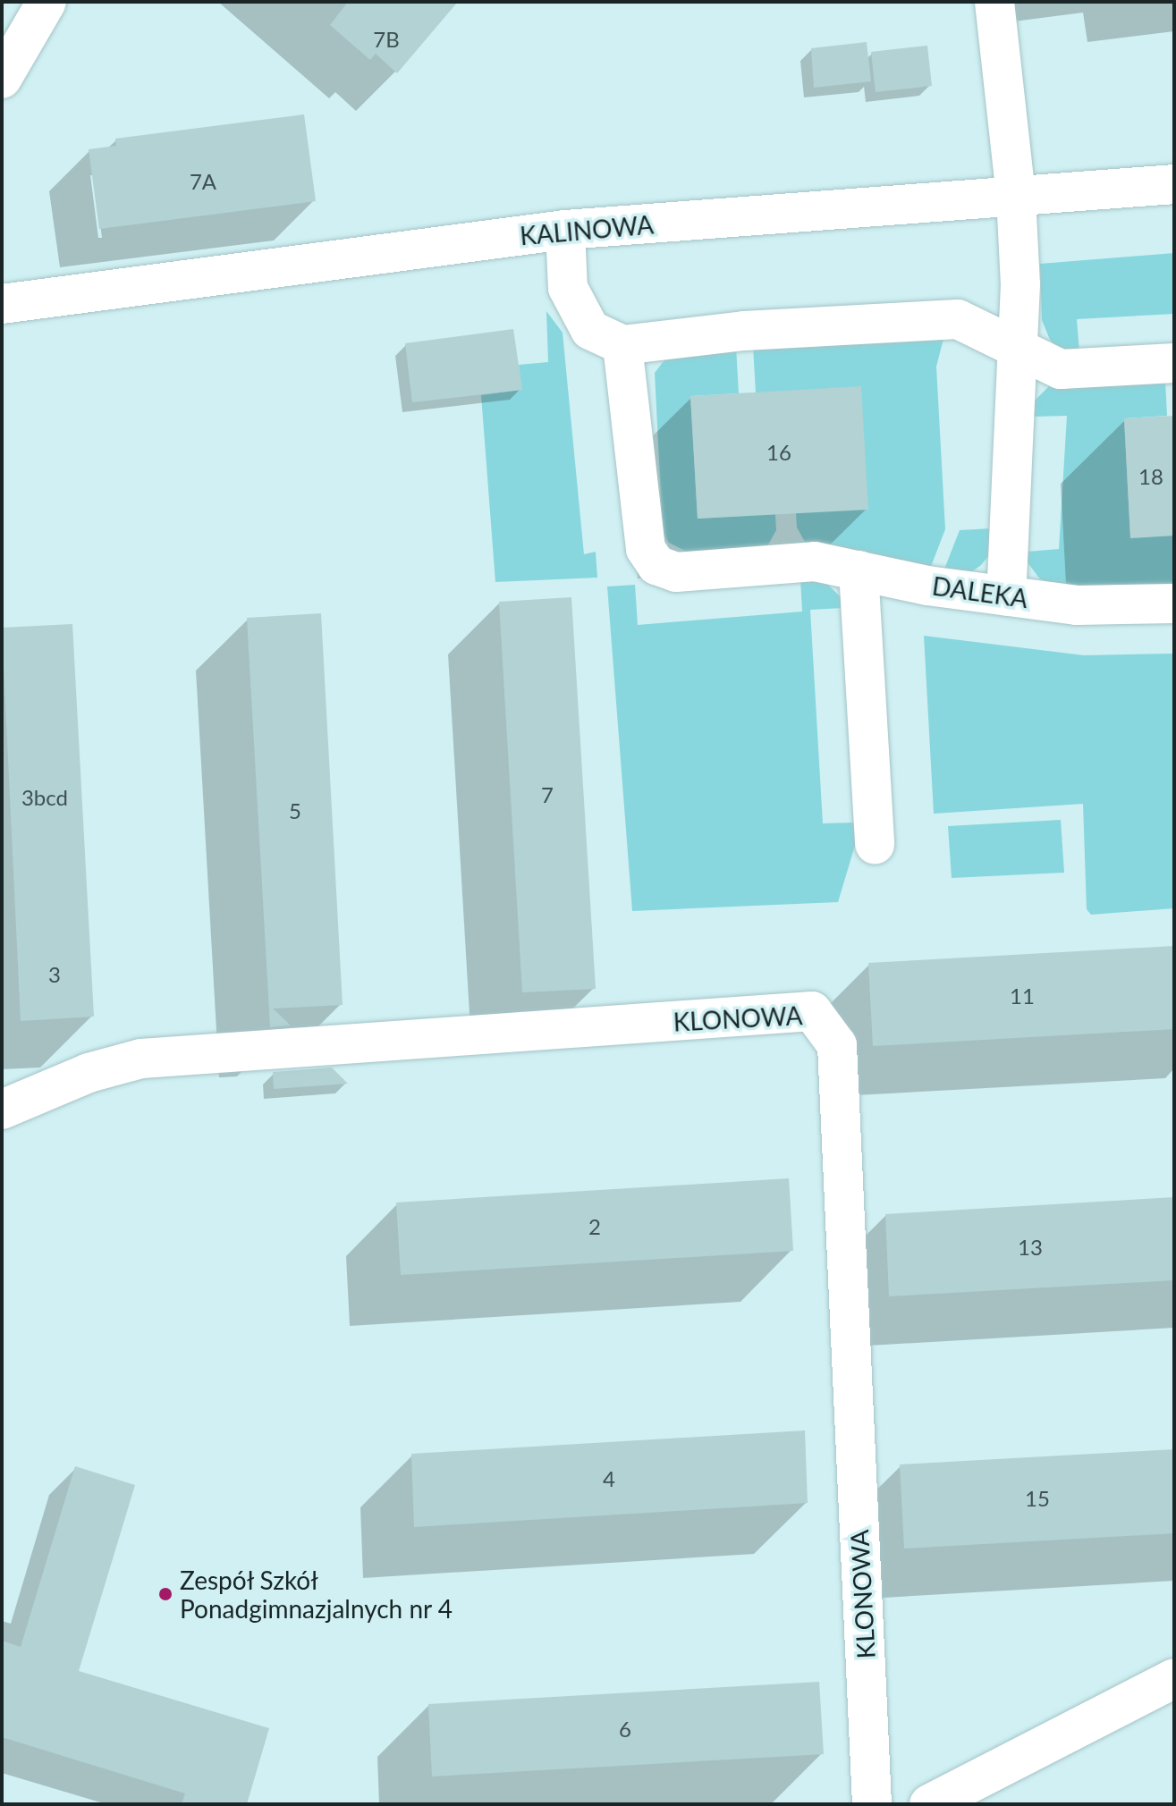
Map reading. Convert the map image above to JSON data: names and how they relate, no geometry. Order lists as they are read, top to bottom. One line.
{"streets":{"street":["KALINOWA","DALEKA","KLONOWA"]},"places":["Zespół Szkół Ponadgimnazjalnych nr 4"],"house_numbers":["7B","7A","16","18","7","3bcd","5","3","11","2","13","4","15","6"]}
